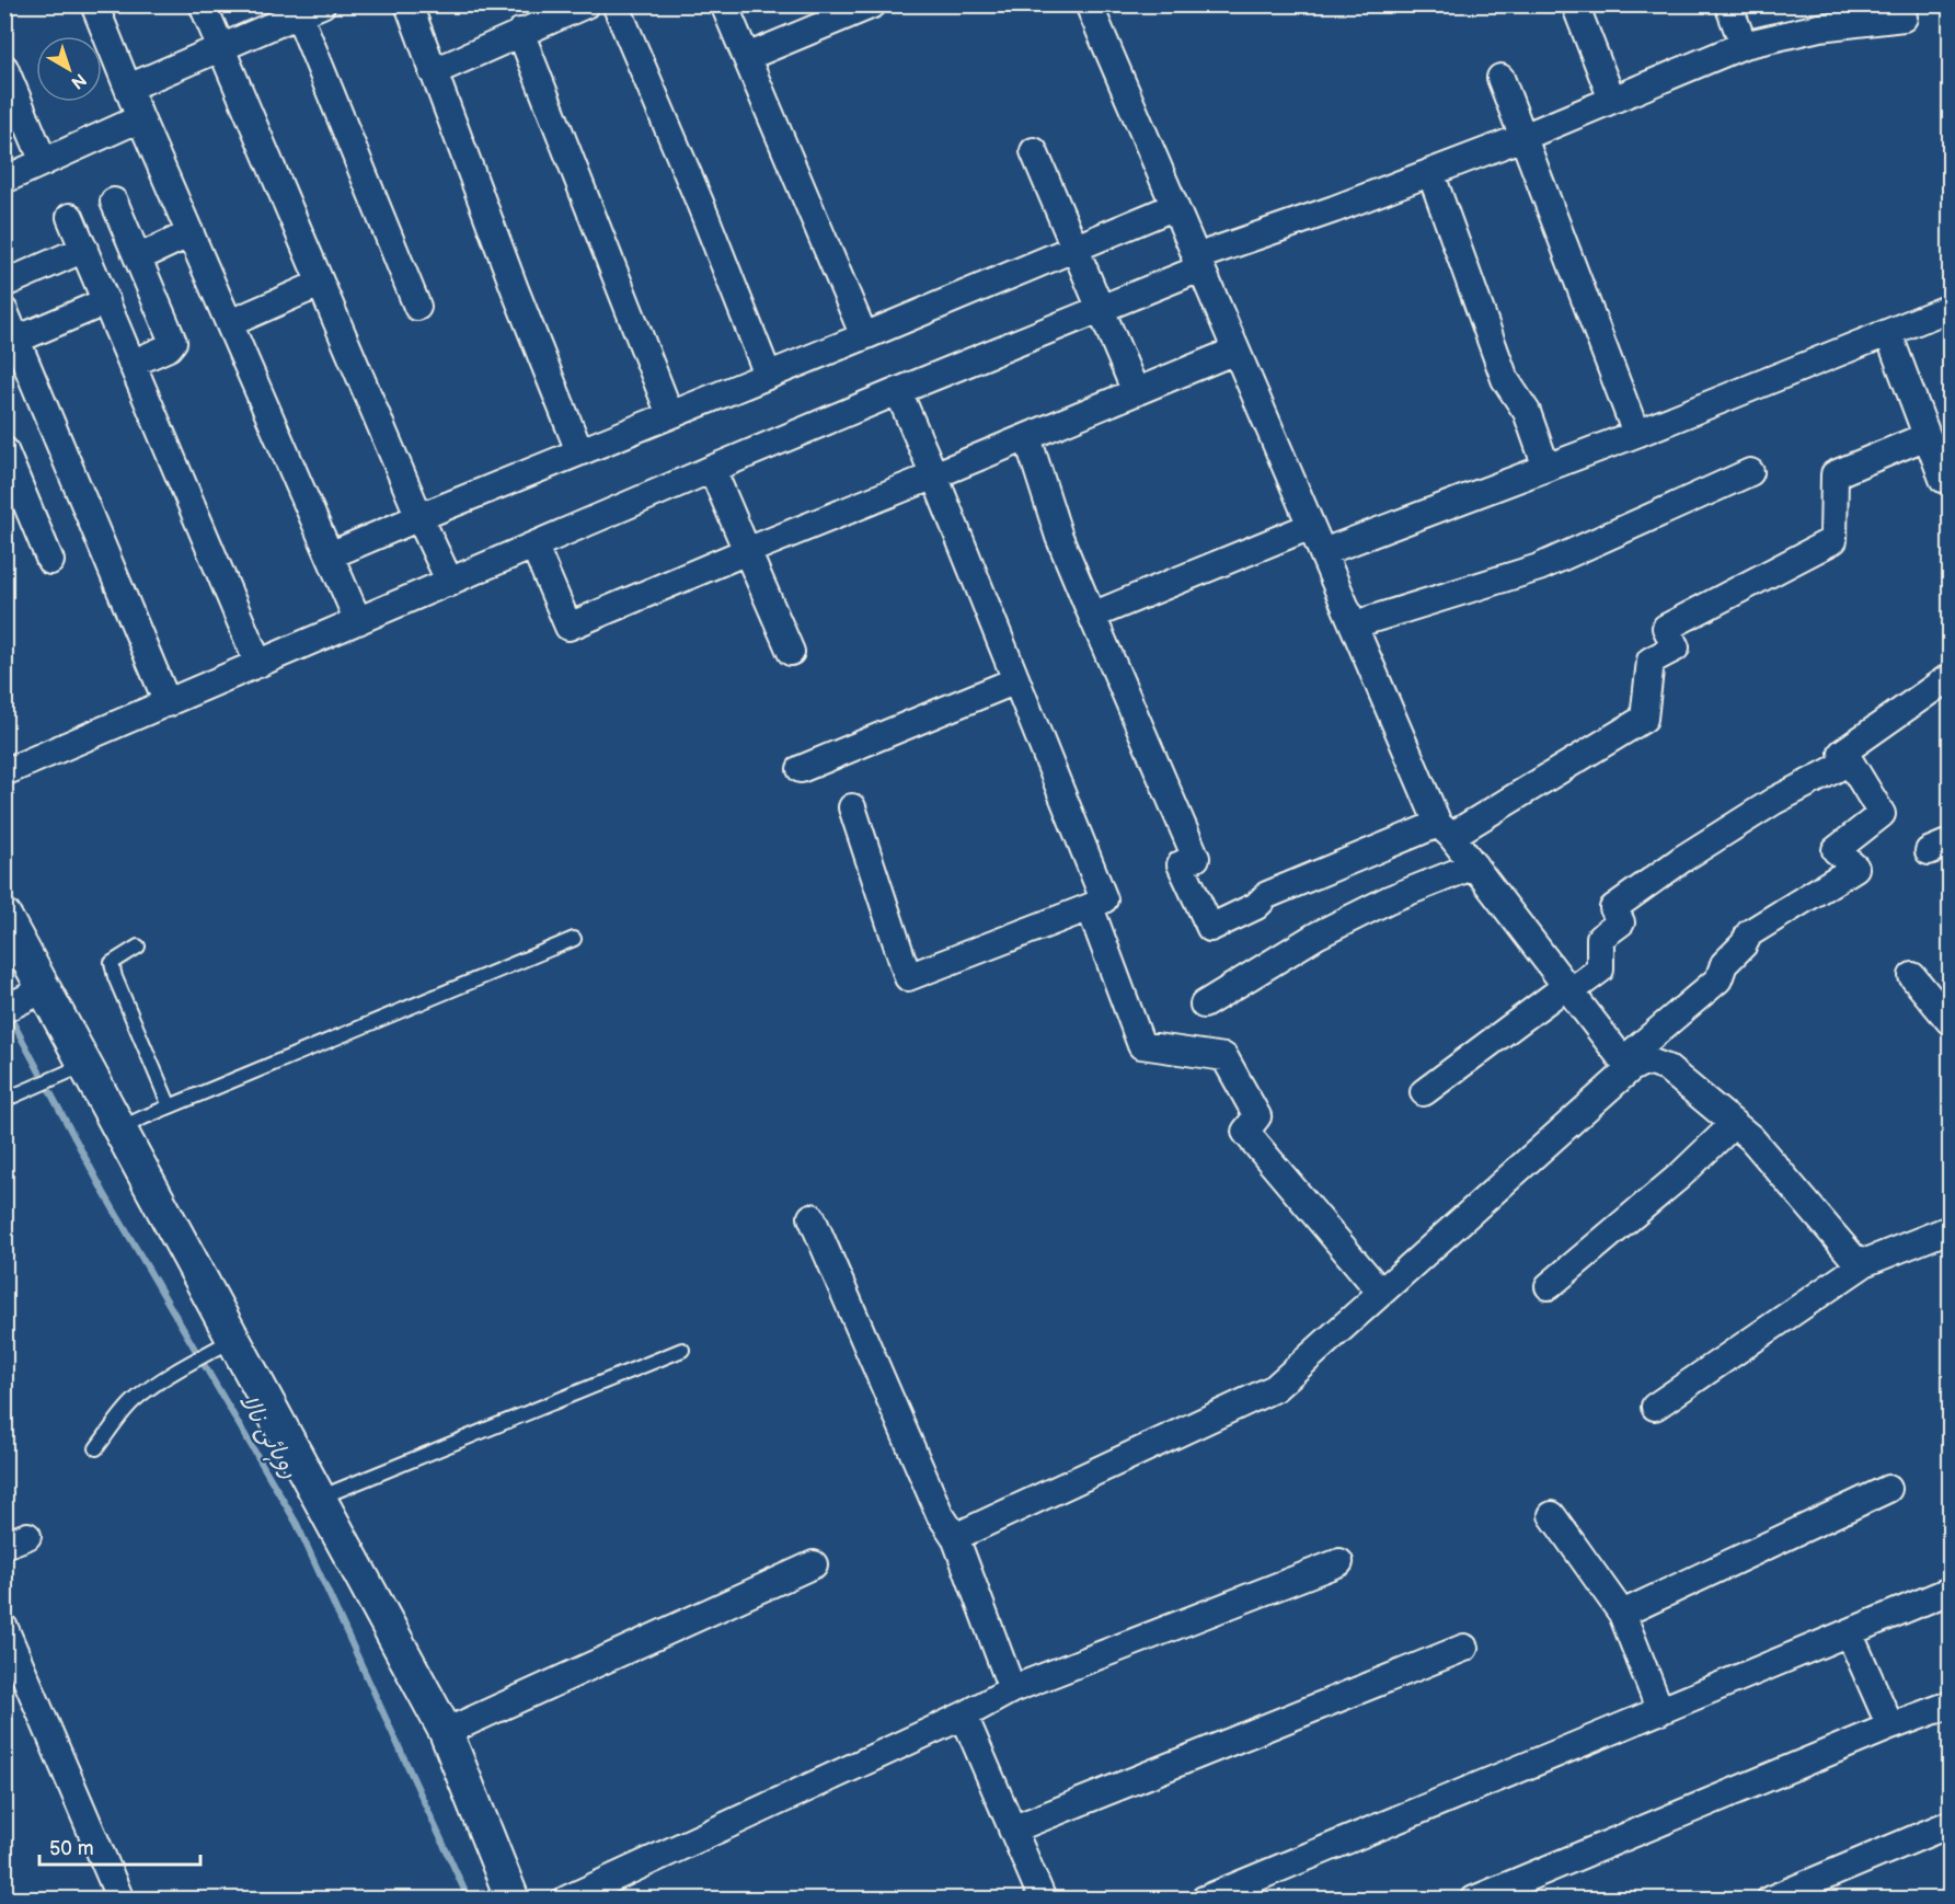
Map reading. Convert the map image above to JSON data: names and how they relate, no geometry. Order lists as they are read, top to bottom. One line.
{"water":["روہائی نالا"],"scale_bar":"50 m","north":"bottom right"}
